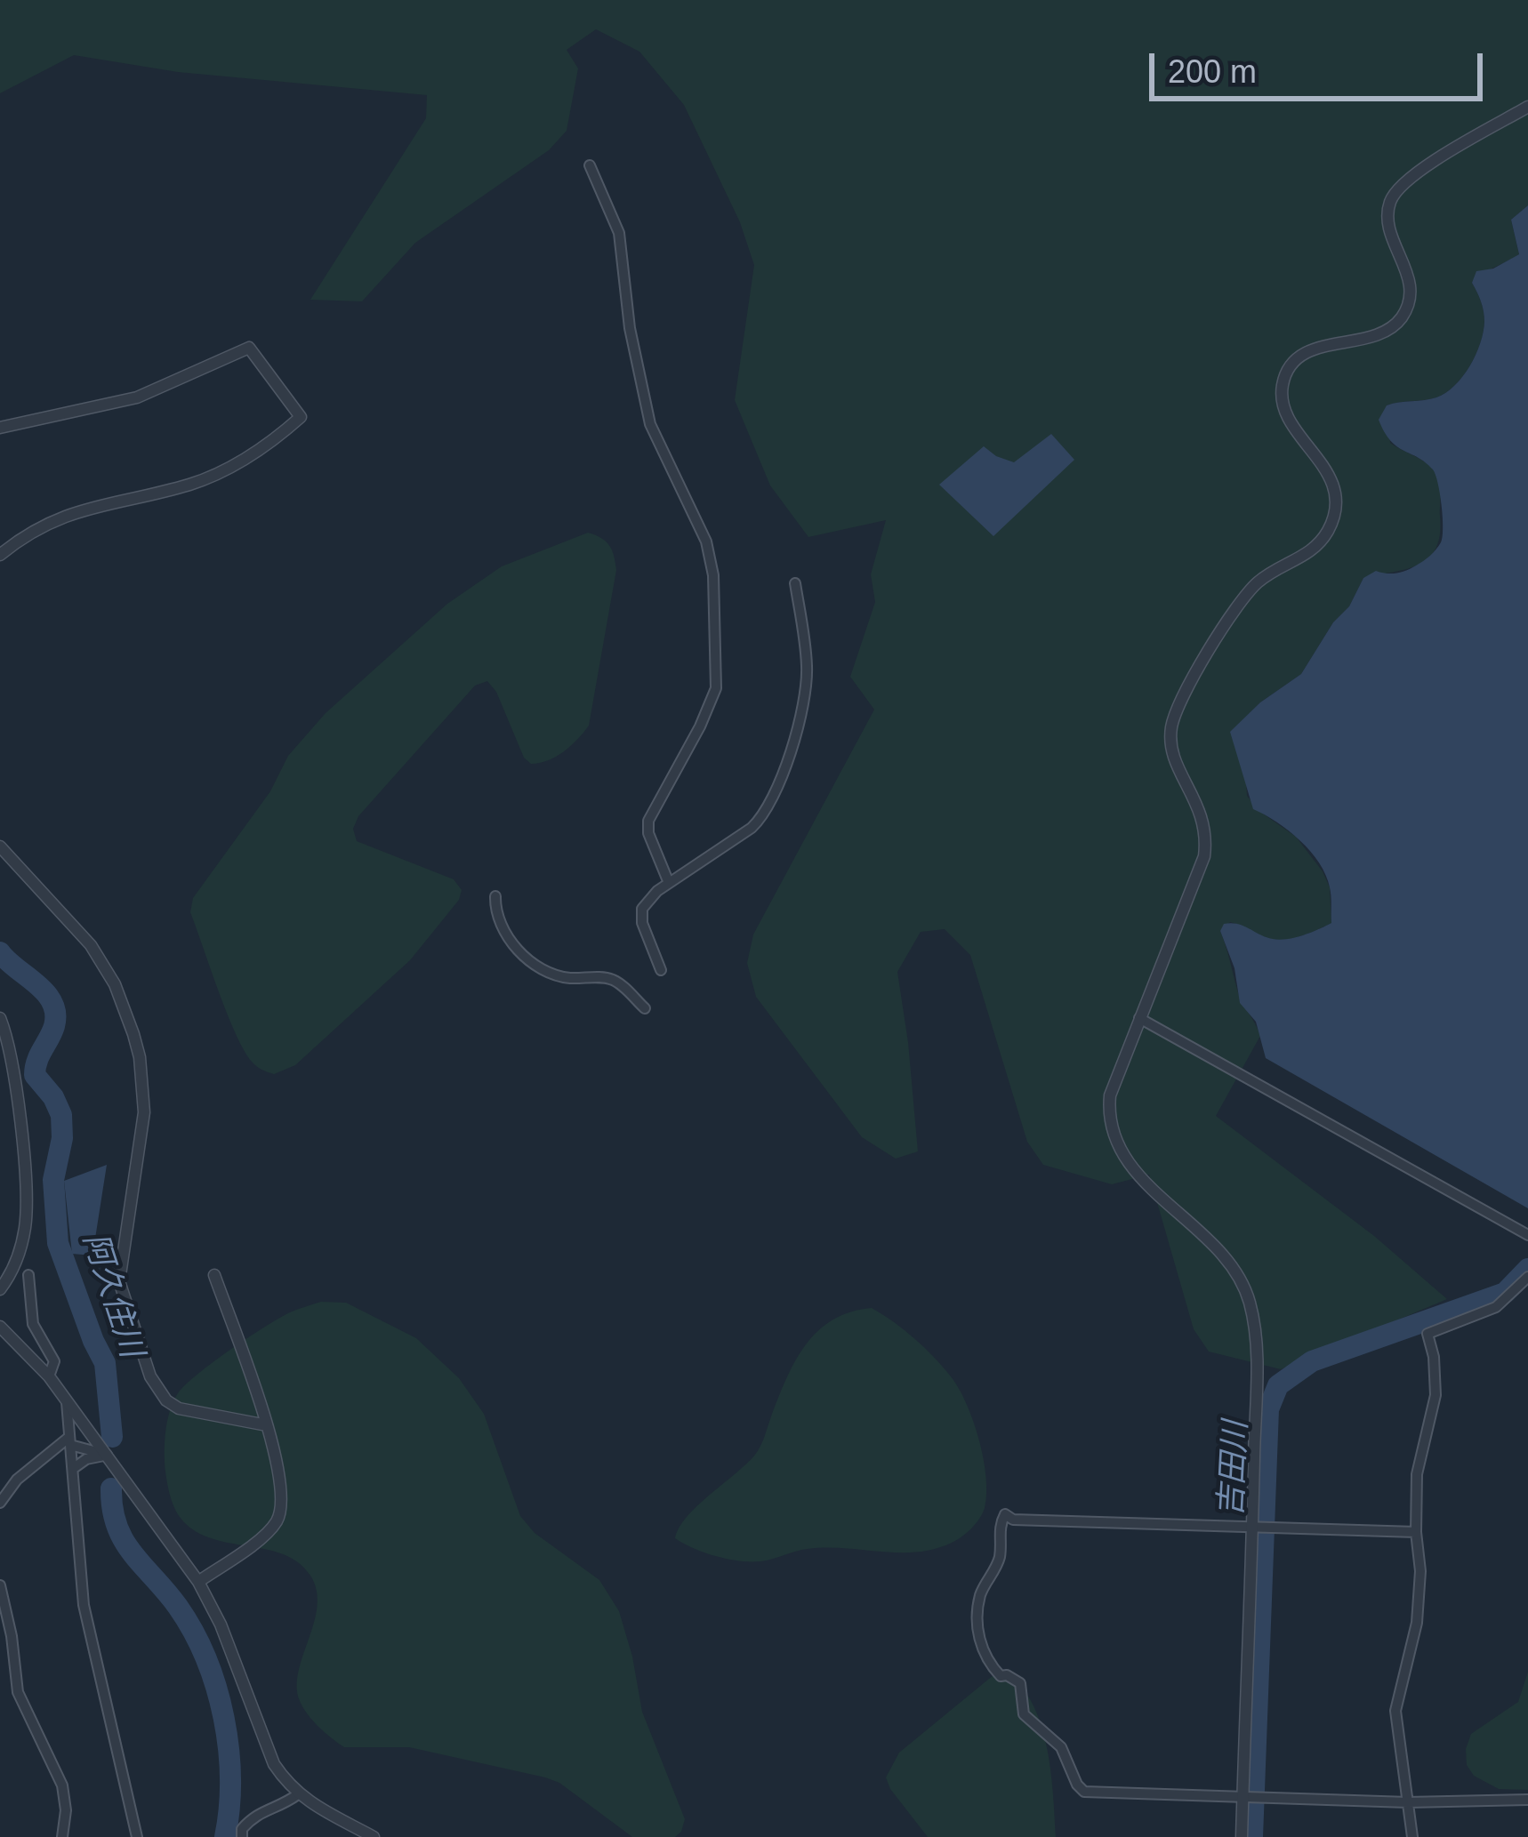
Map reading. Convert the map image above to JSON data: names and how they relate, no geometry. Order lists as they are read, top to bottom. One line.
{"water":["阿久住川","吉田川"],"scale_bar":"200 m"}
